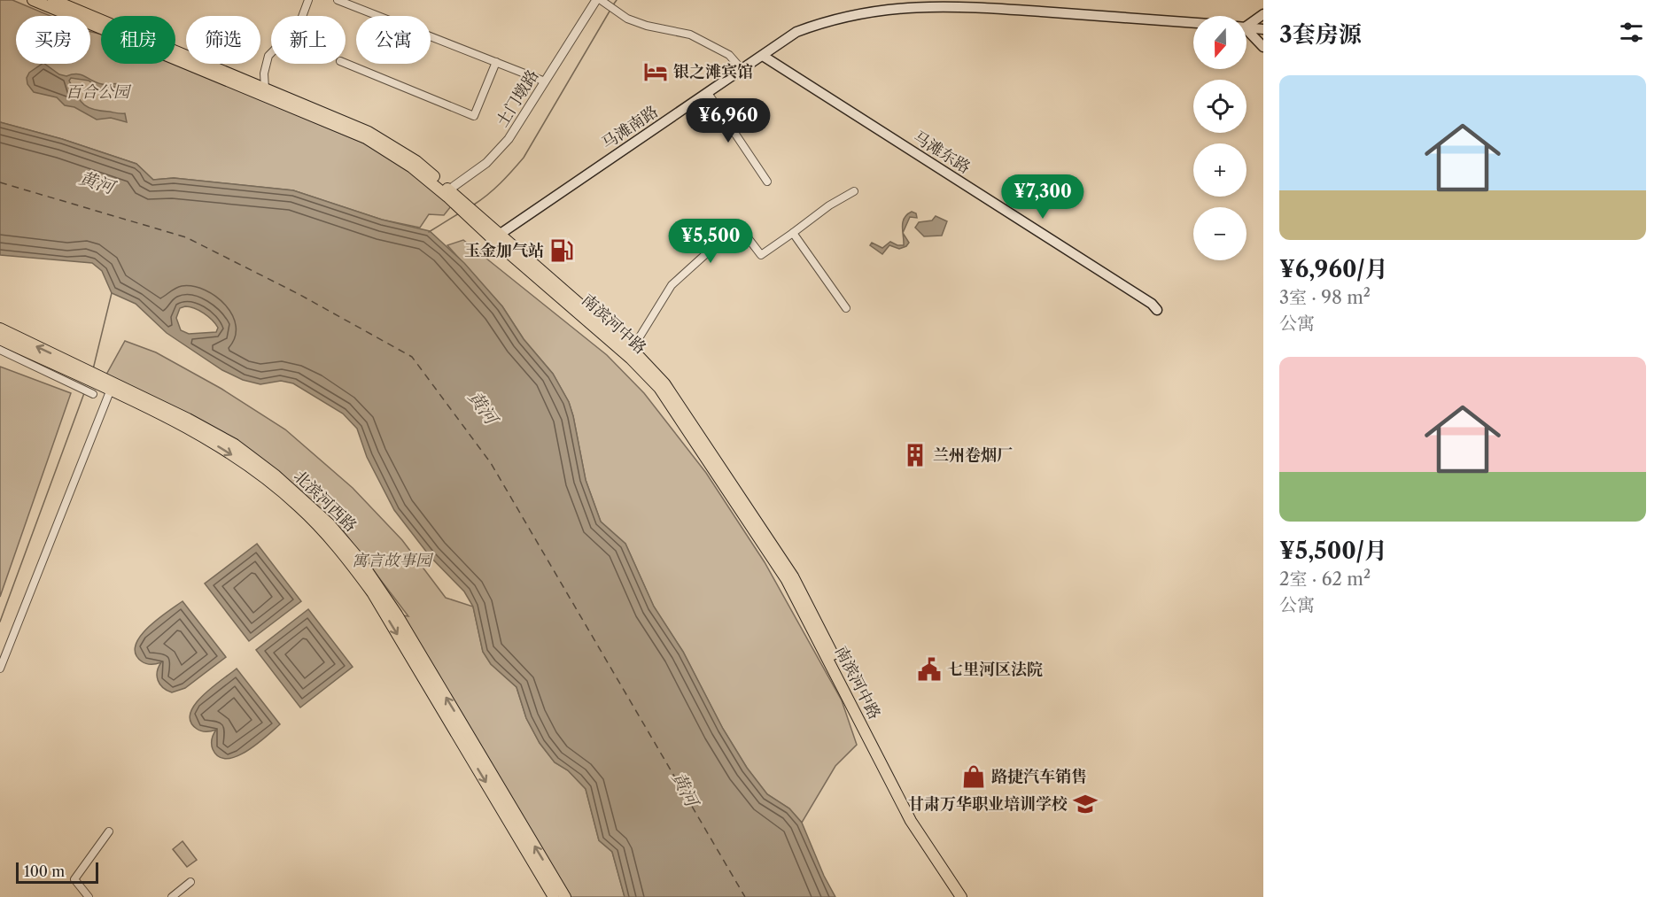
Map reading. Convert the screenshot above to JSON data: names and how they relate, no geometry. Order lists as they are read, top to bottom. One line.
{"streets":{"main road":["马滩南路","马滩东路","南滨河中路","北滨河西路"],"street":["土门墩路"]},"crossings":[["土门墩路","南滨河中路"],["马滩南路","马滩东路"],["马滩南路","南滨河中路"]],"water":["黄河"],"parks":["百合公园","寓言故事园"],"places":{"hotel":["银之滩宾馆"],"fuel station":["玉金加气站"],"building":["兰州卷烟厂"],"public building":["七里河区法院"],"shop":["路捷汽车销售"],"school or university":["甘肃万华职业培训学校"]},"scale_bar":"100 m","north":"bottom","page":{"heading":"3套房源","map_buttons":["+","−"],"chip":["买房","租房","筛选","新上","公寓"],"list":[{"name":"¥6,960/月","note":"3室 · 98 m² · 公寓"},{"name":"¥5,500/月","note":"2室 · 62 m² · 公寓"}],"price":["¥6,960","¥7,300","¥5,500"],"scale":"100 m"}}
